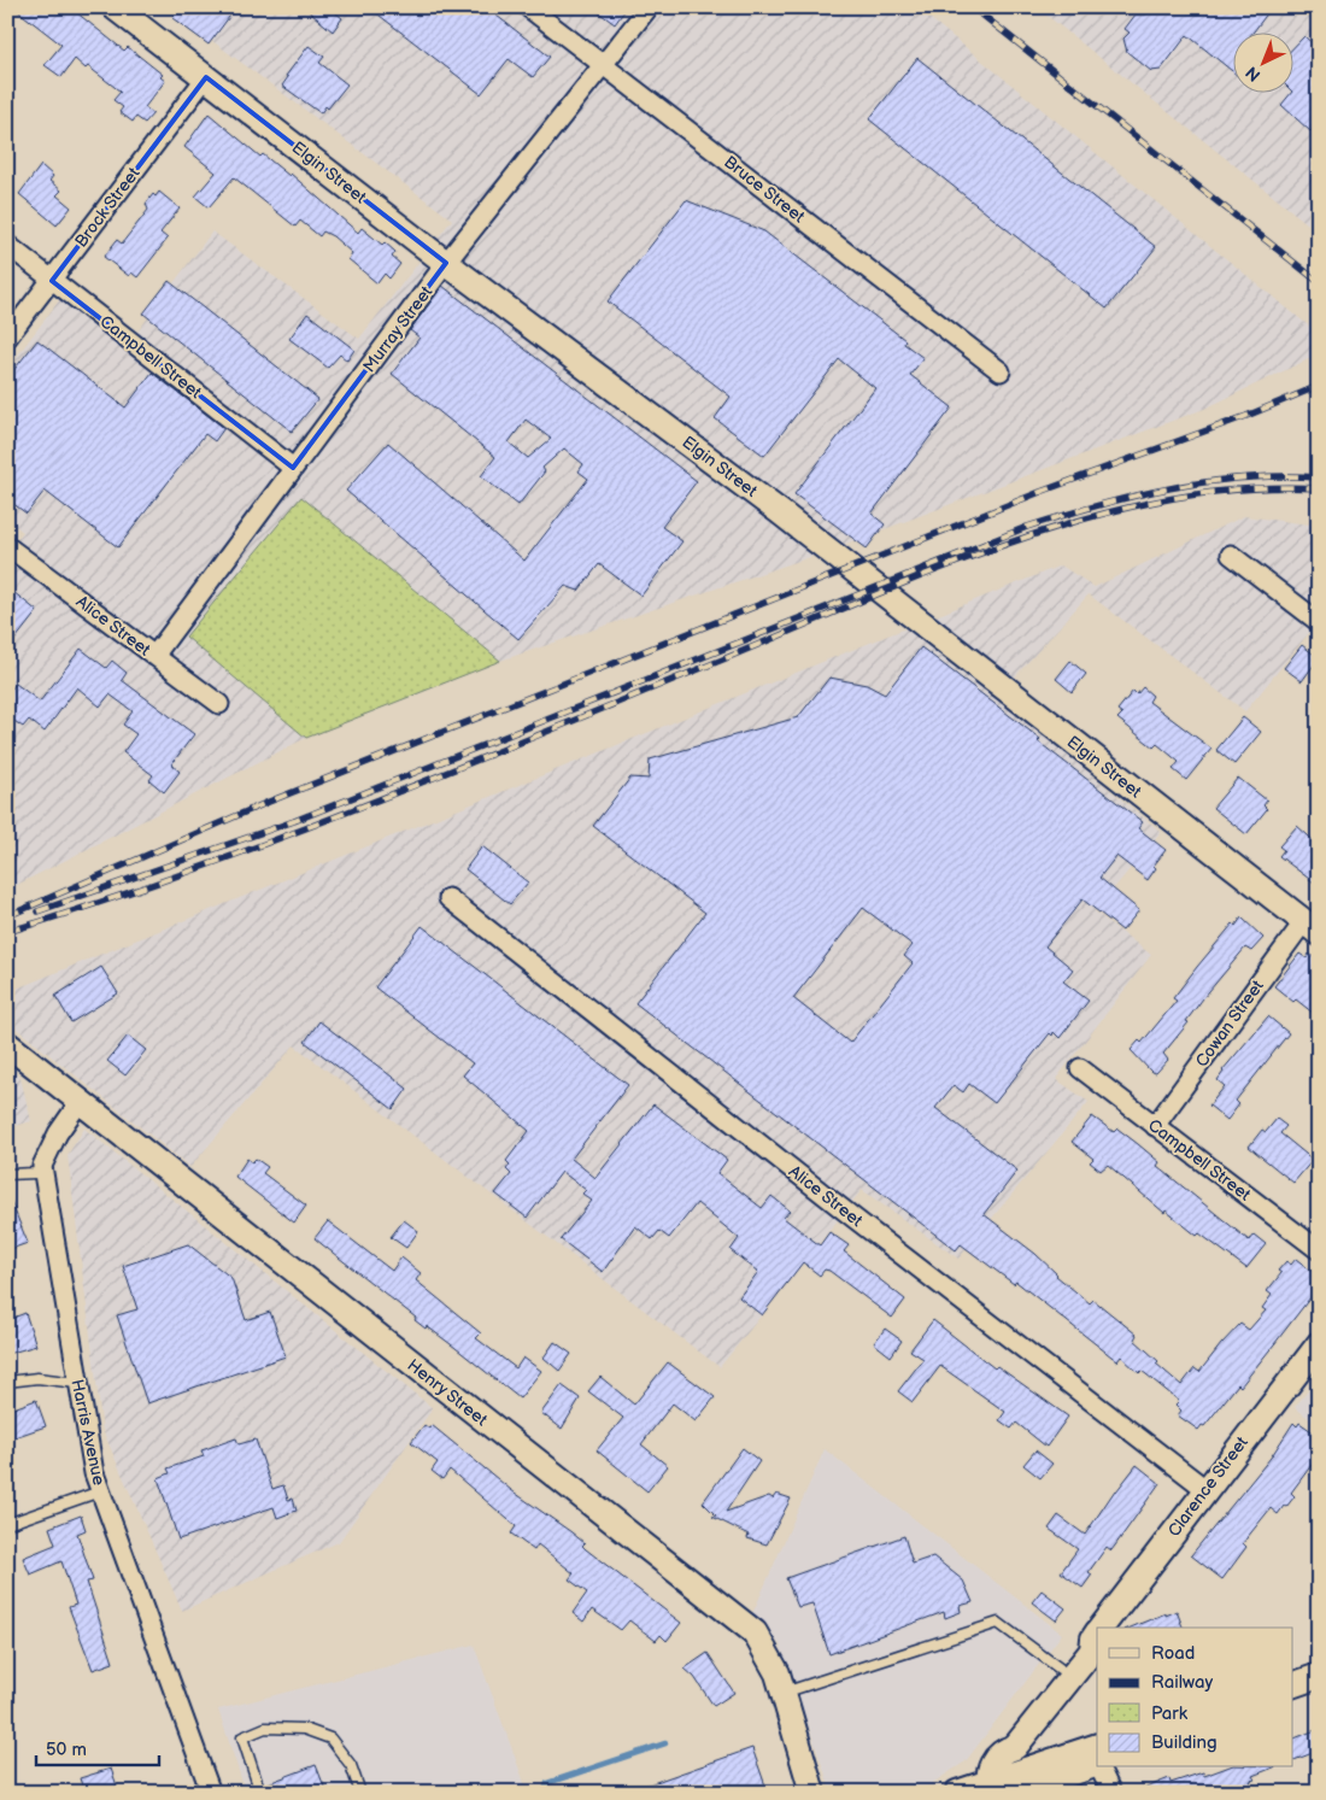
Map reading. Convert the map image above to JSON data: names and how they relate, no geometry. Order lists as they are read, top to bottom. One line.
{"streets":{"main road":["Elgin Street","Henry Street","Clarence Street"],"street":["Bruce Street","Brock Street","Murray Street","Campbell Street","Alice Street","Cowan Street","Harris Avenue"]},"crossings":[["Elgin Street","Brock Street"],["Elgin Street","Murray Street"],["Elgin Street","Cowan Street"],["Bruce Street","Murray Street"],["Brock Street","Campbell Street"],["Murray Street","Campbell Street"],["Murray Street","Alice Street"],["Campbell Street","Cowan Street"],["Alice Street","Clarence Street"]],"legend":["Road","Railway","Park","Building"],"scale_bar":"50 m","north":"bottom left"}
